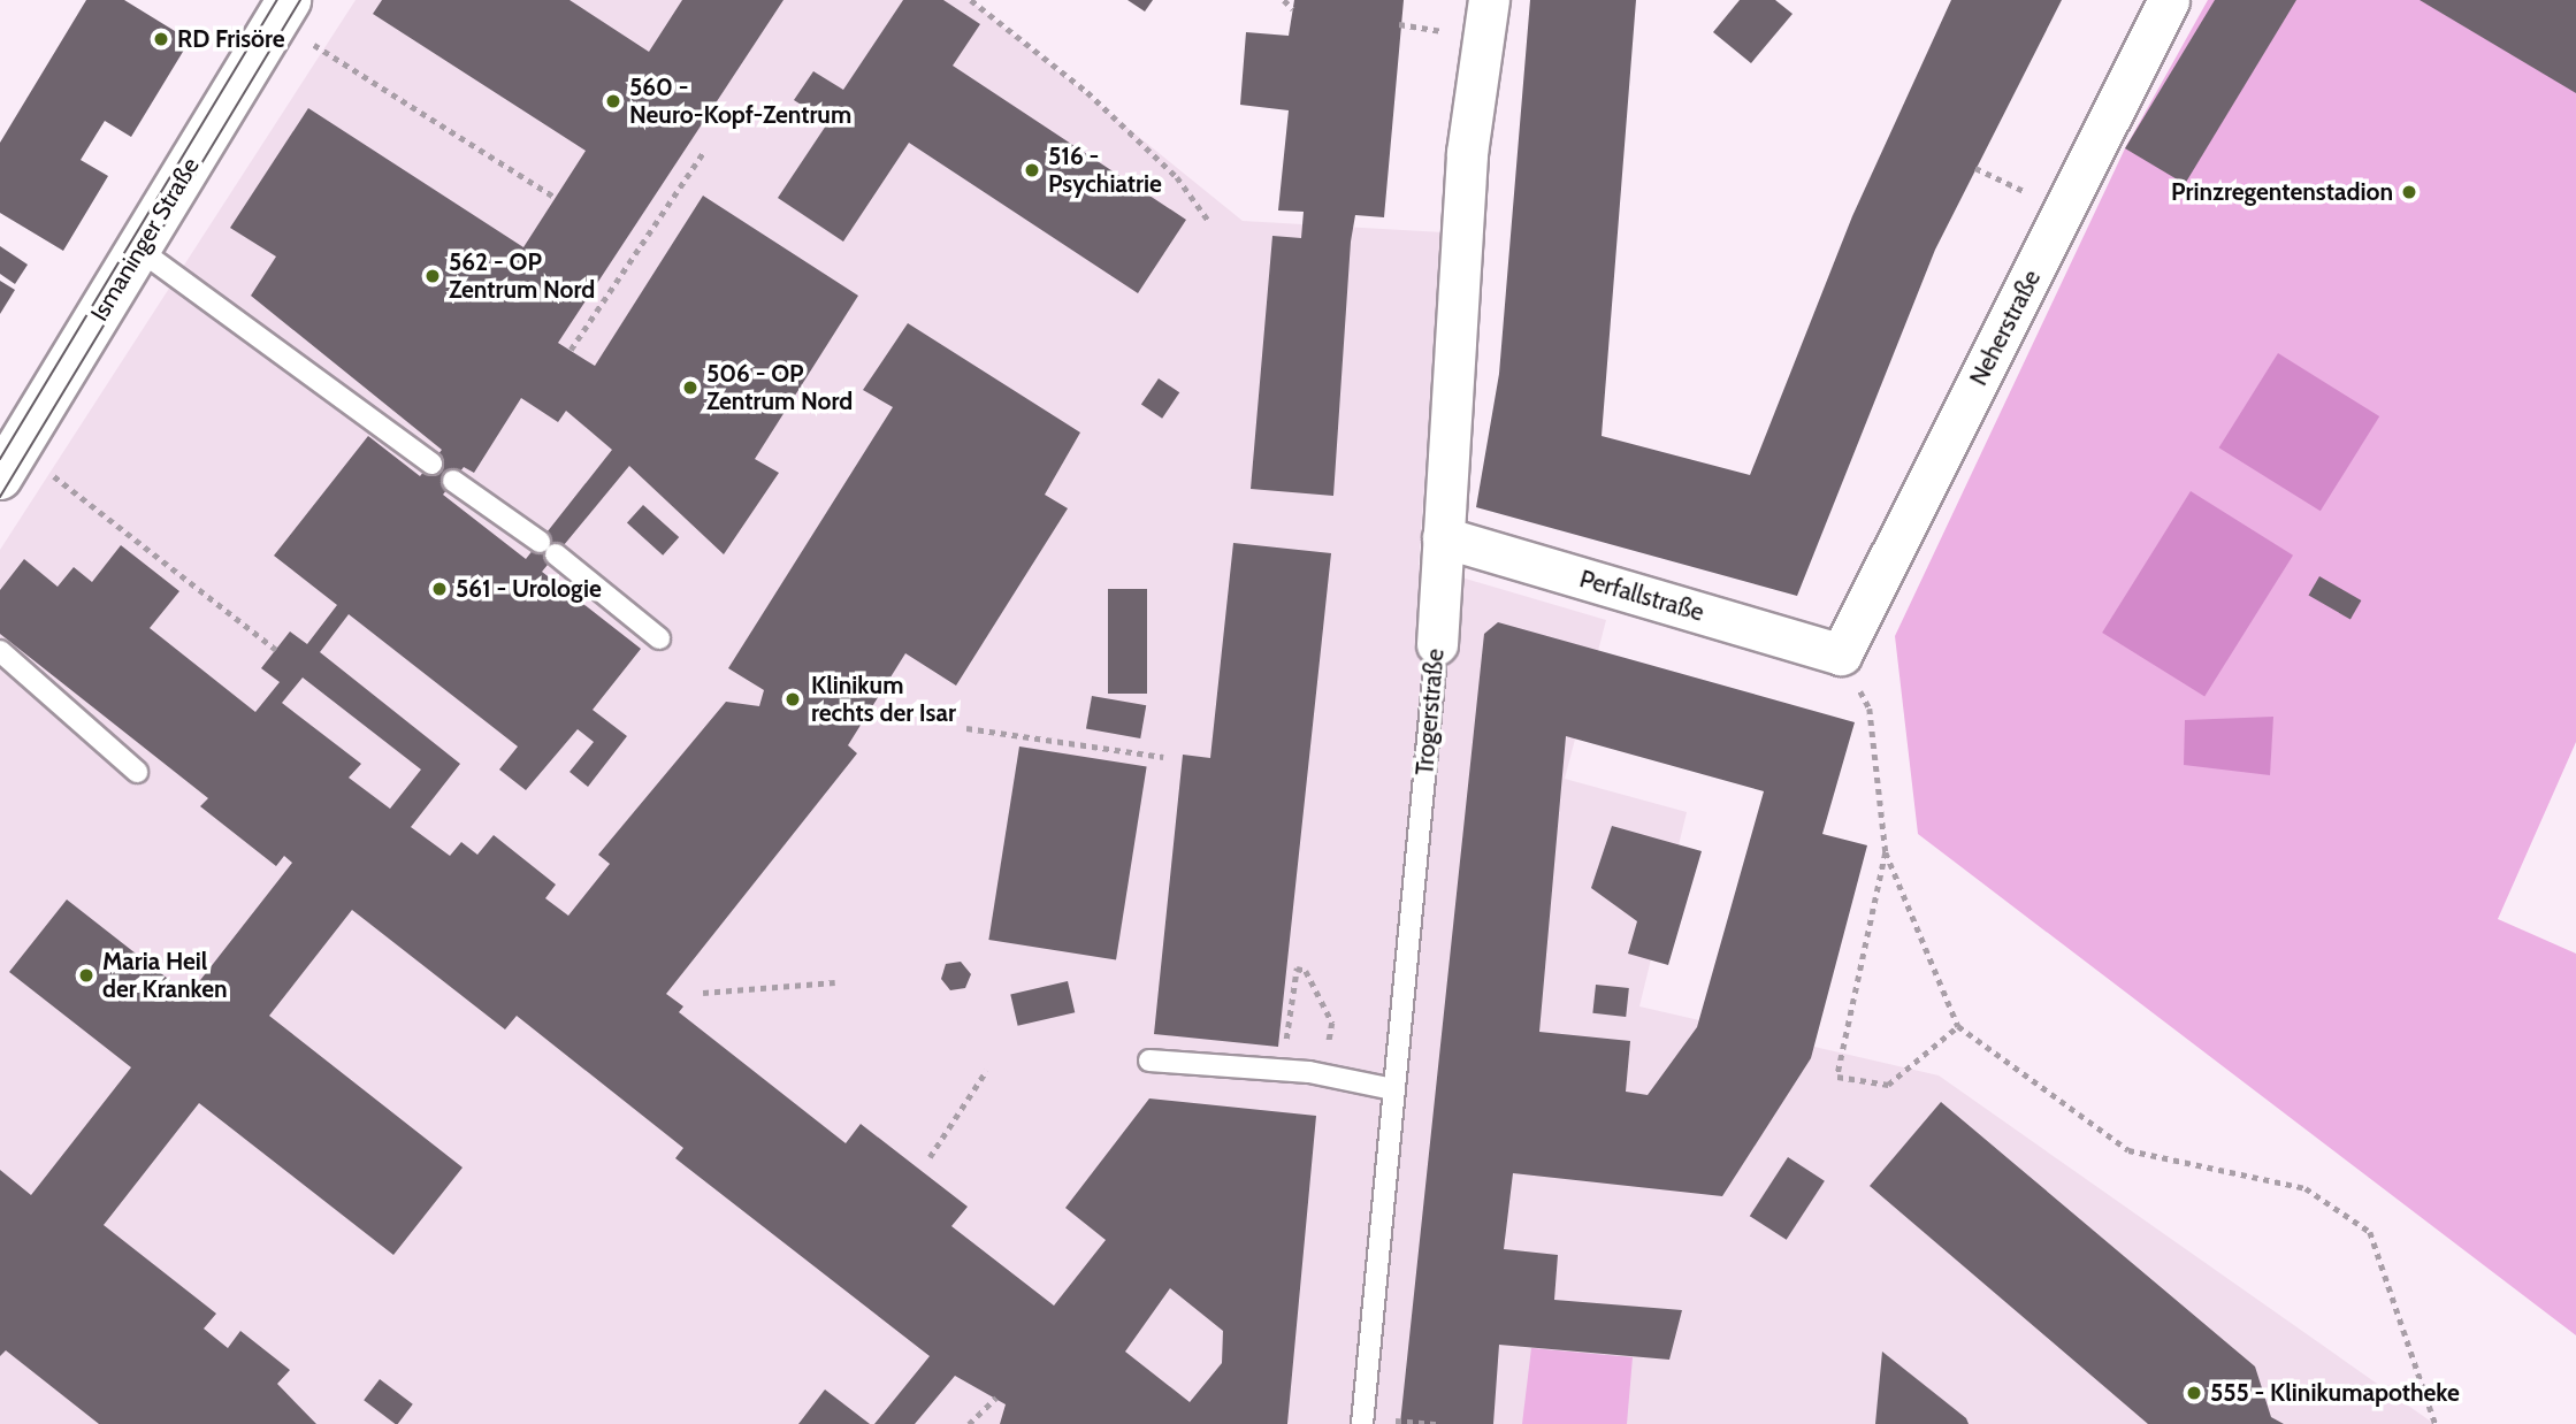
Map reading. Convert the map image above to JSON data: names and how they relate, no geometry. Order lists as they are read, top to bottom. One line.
{"streets":{"street":["Ismaninger Straße","Neherstraße","Perfallstraße","Trogerstraße"]},"crossings":[["Neherstraße","Perfallstraße"],["Perfallstraße","Trogerstraße"]],"places":["RD Frisöre","560 - Neuro-Kopf-Zentrum","516 - Psychiatrie","Prinzregentenstadion","562 - OP Zentrum Nord","506 - OP Zentrum Nord","561 - Urologie","Klinikum rechts der Isar","Maria Heil der Kranken","555 - Klinikumapotheke"]}
